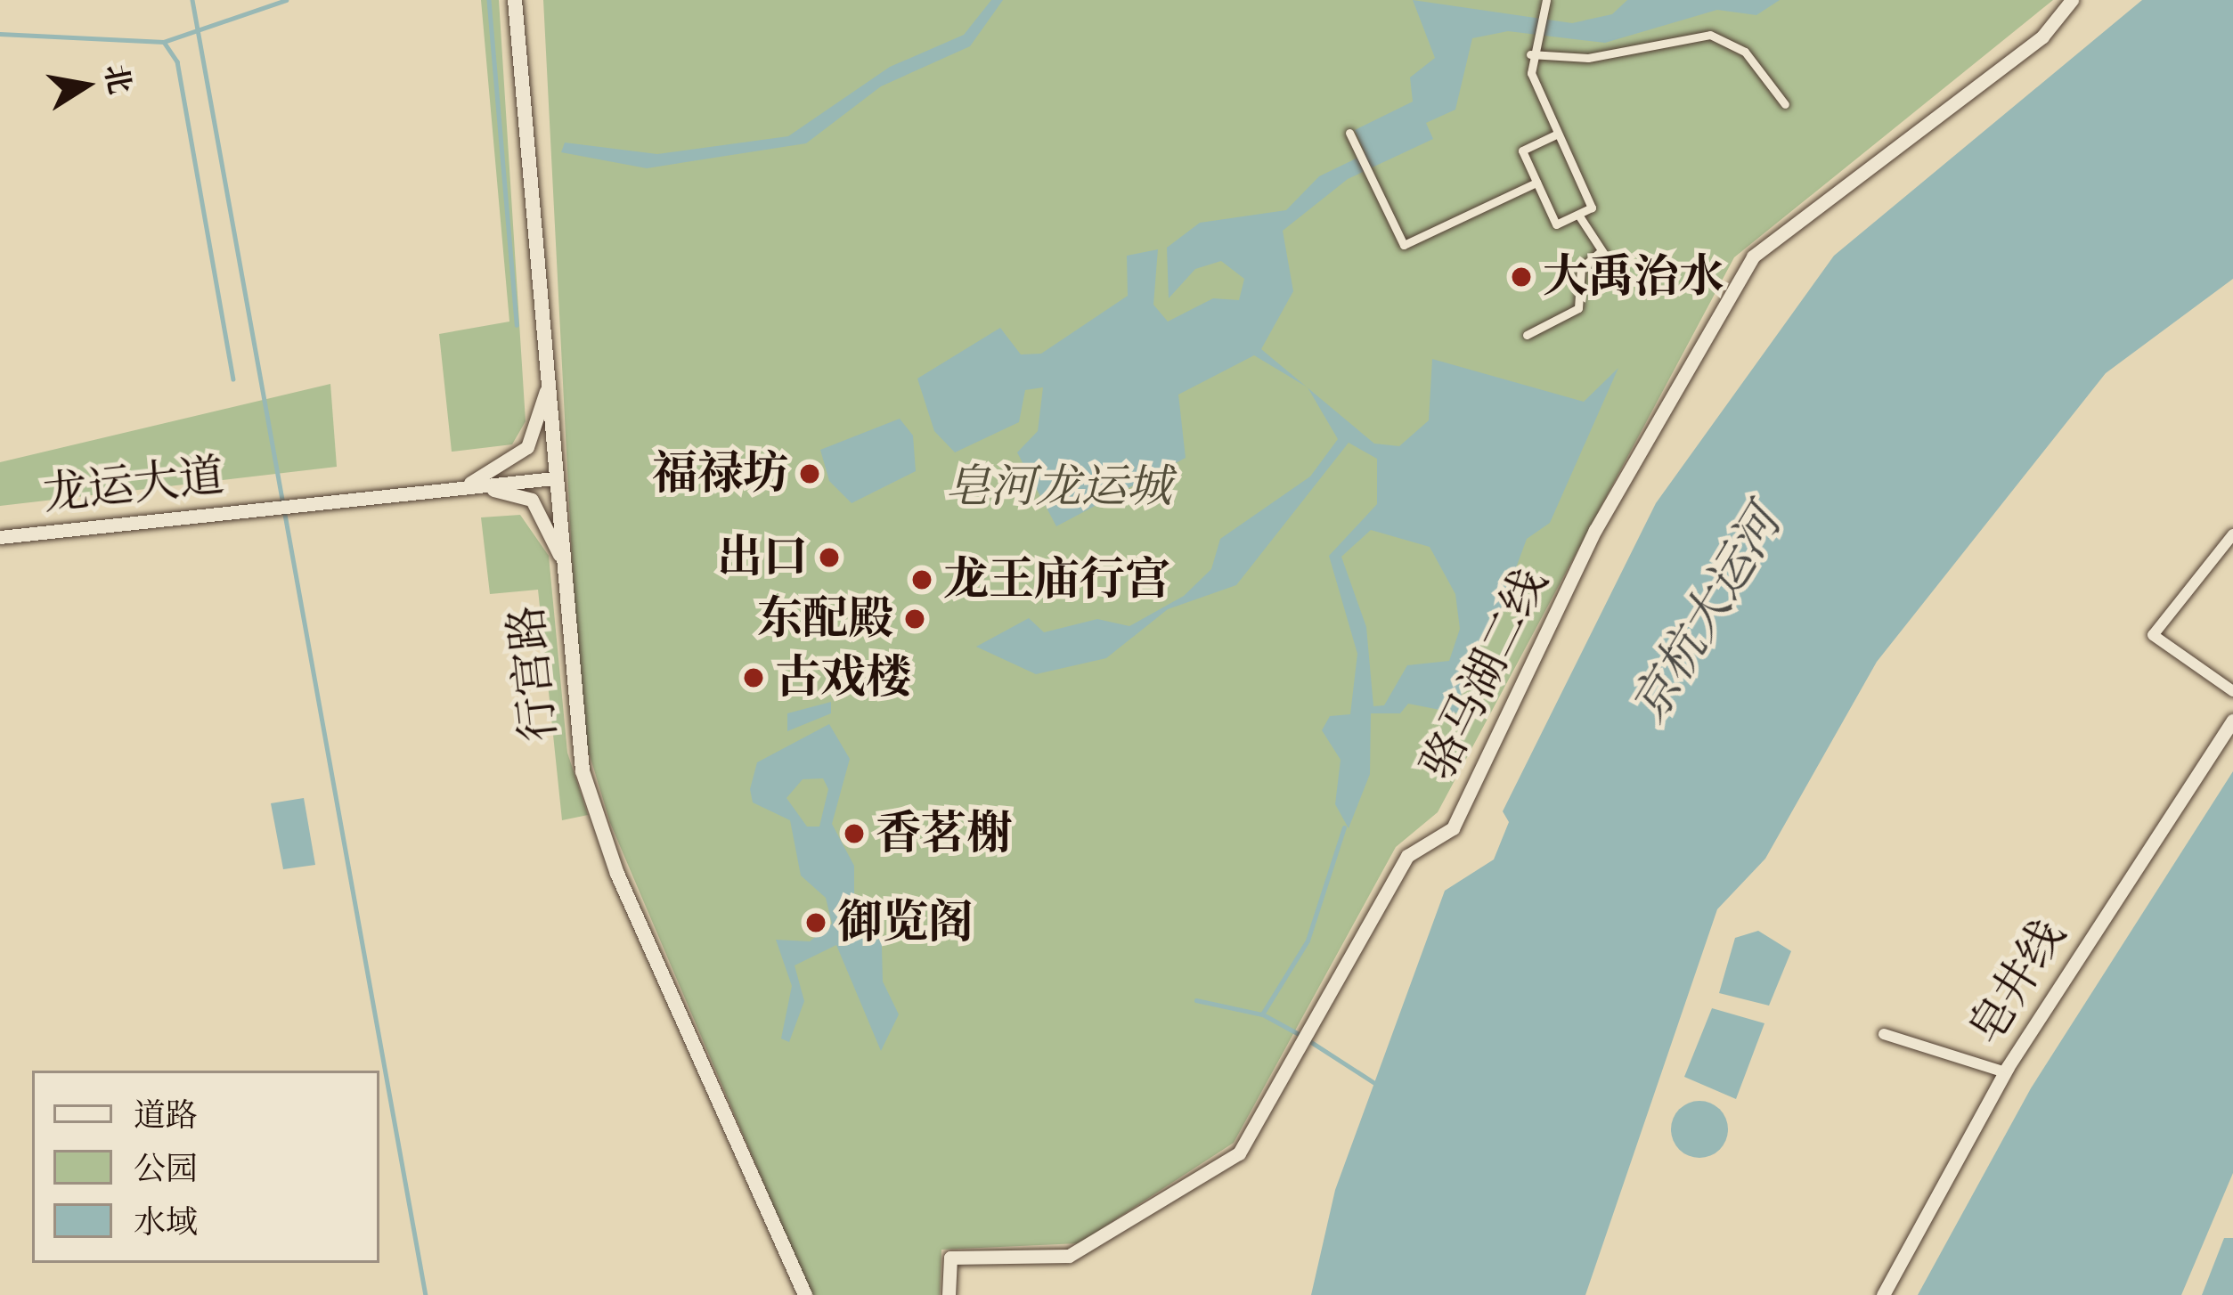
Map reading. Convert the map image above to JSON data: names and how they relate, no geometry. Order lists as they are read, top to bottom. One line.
{"streets":{"main road":["行宫路"],"street":["龙运大道","骆马湖二线","皂井线"]},"crossings":[["龙运大道","行宫路"]],"water":["京杭大运河"],"parks":["皂河龙运城"],"places":["大禹治水","福禄坊","出口","龙王庙行宫","东配殿","古戏楼","香茗榭","御览阁"],"legend":["道路","公园","水域"],"north":"right"}
